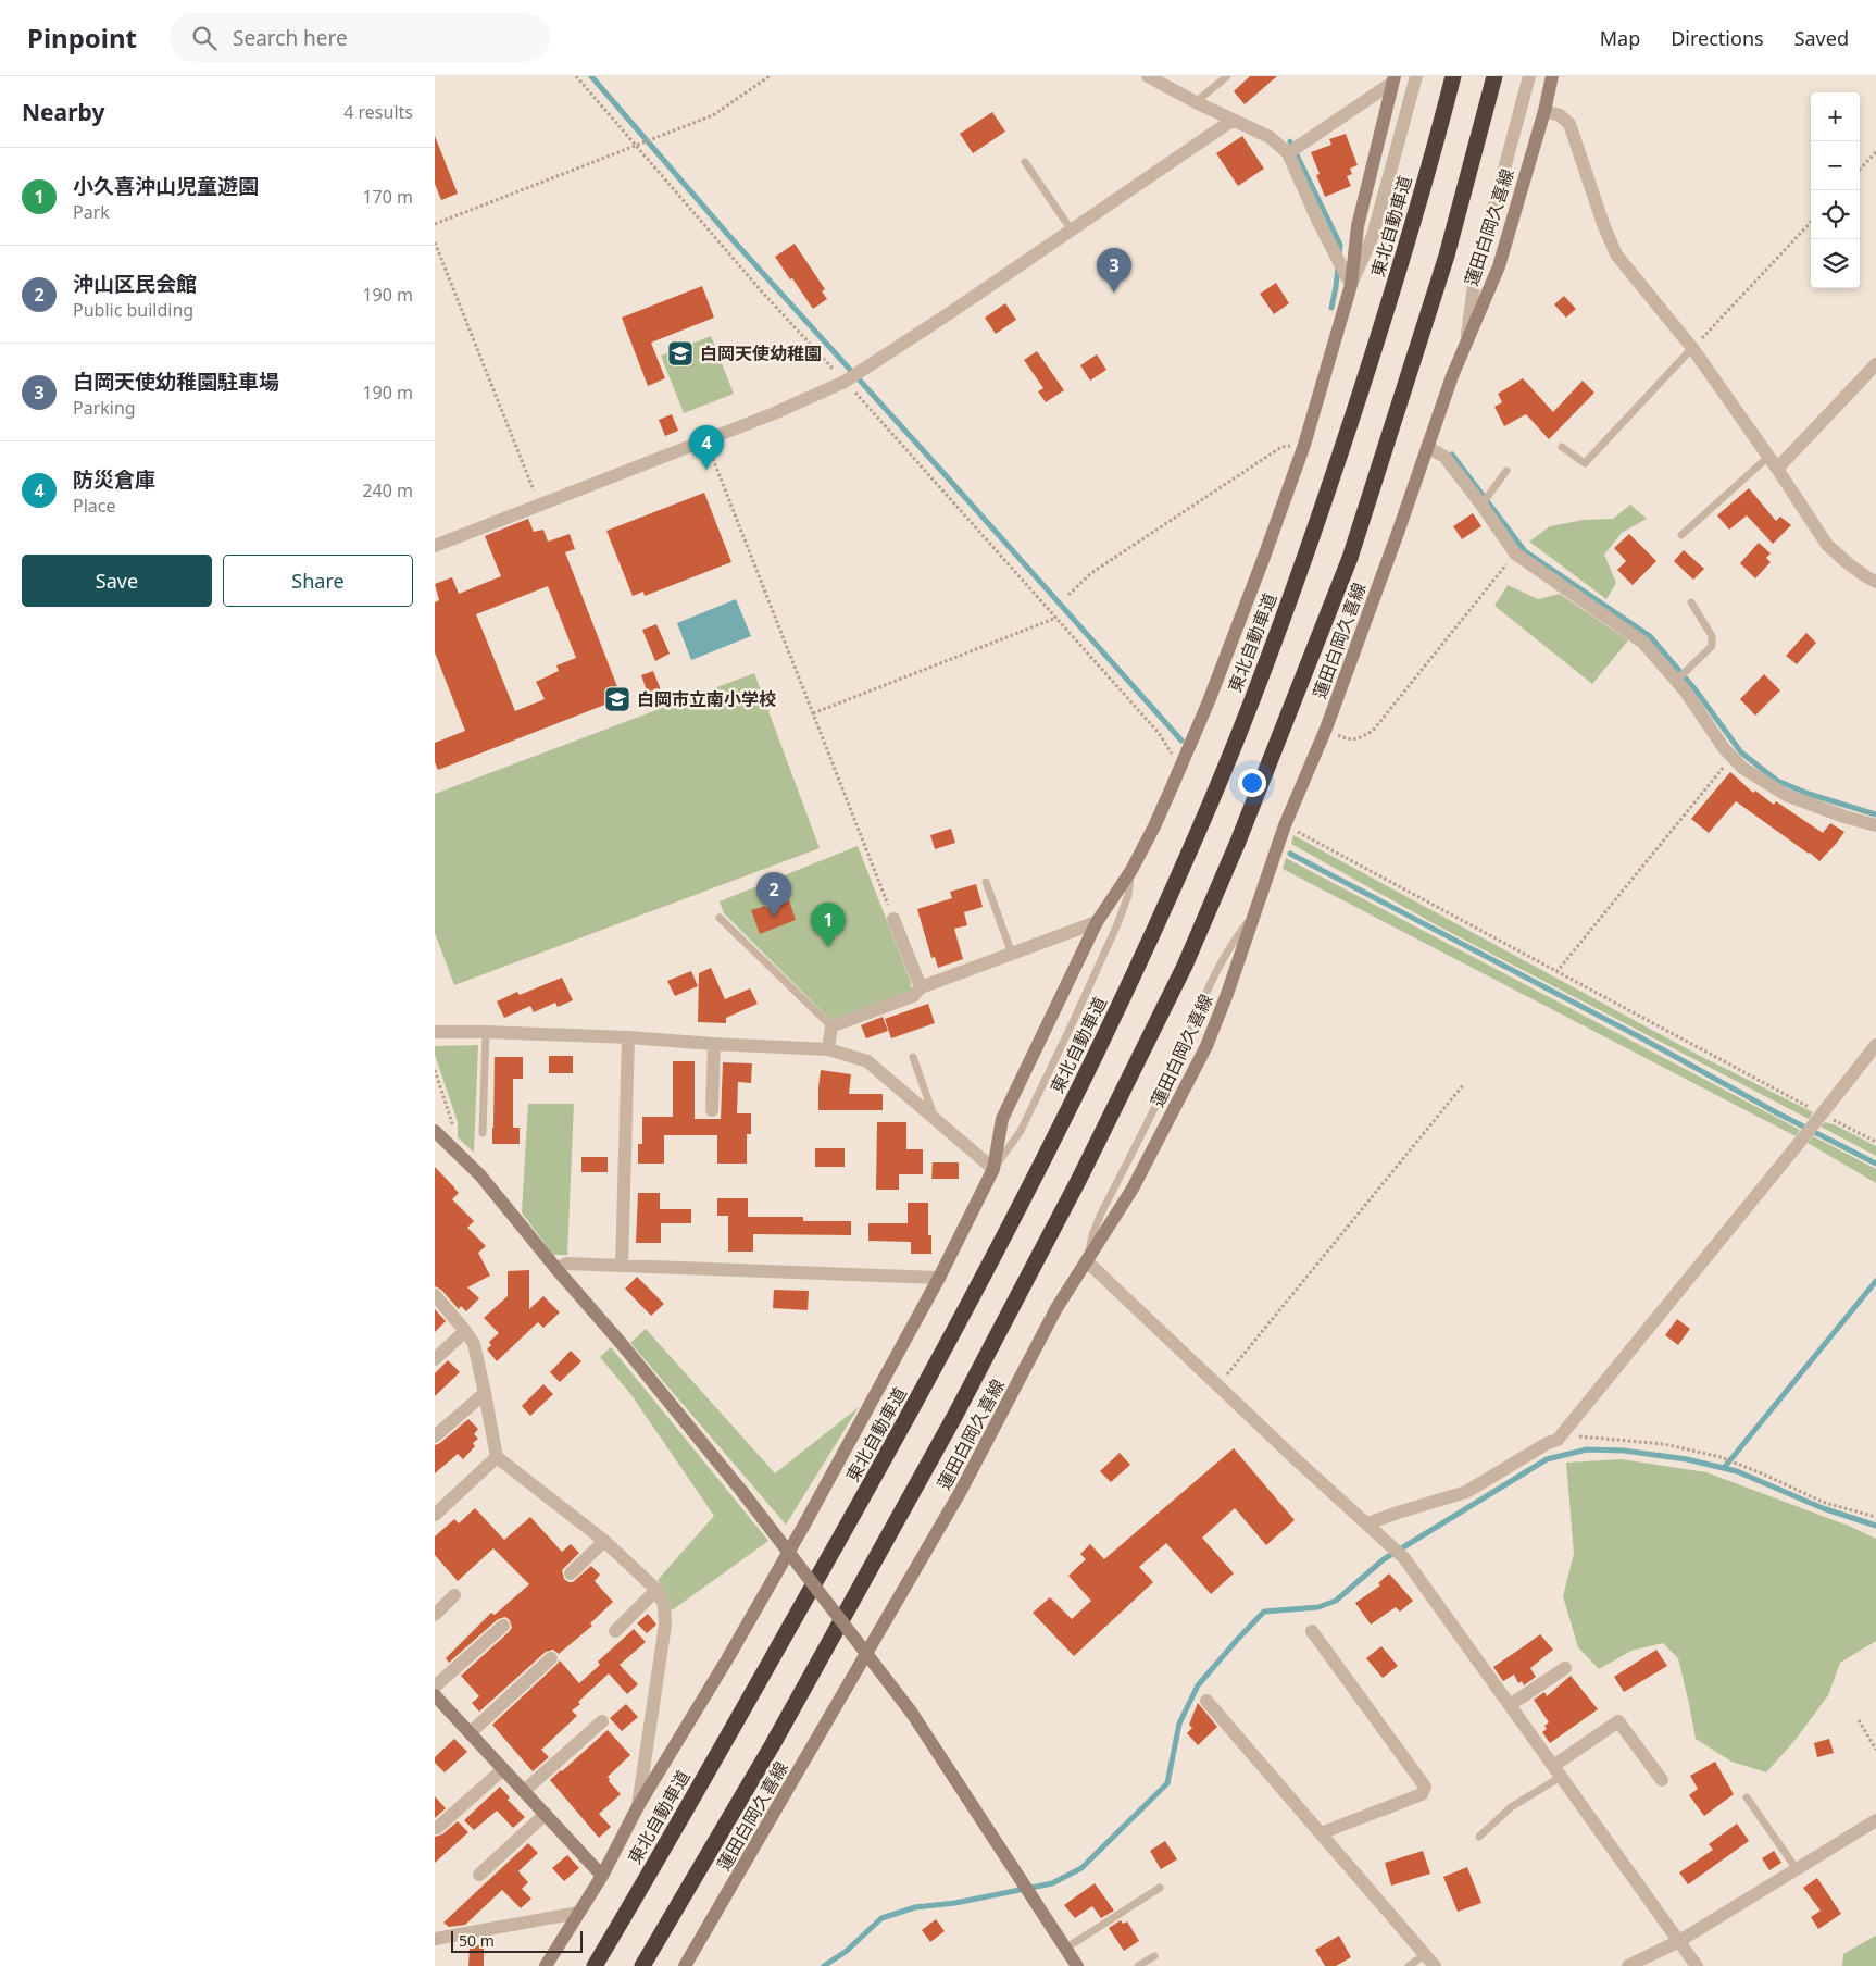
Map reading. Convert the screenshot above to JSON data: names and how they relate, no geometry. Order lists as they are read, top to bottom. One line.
{"streets":{"highway":["東北自動車道"],"street":["蓮田白岡久喜線"]},"places":{"school or university":["白岡天使幼稚園","白岡市立南小学校"]},"scale_bar":"50 m","page":{"header":"Pinpoint","search":"Search here","nav":["Map","Directions","Saved"],"heading":["Nearby","4 results"],"map_buttons":["+","−"],"list":[{"mark":"1","name":"小久喜沖山児童遊園","note":"Park","value":"170 m"},{"mark":"2","name":"沖山区民会館","note":"Public building","value":"190 m"},{"mark":"3","name":"白岡天使幼稚園駐車場","note":"Parking","value":"190 m"},{"mark":"4","name":"防災倉庫","note":"Place","value":"240 m"}],"pins":["3","4","2","1"],"buttons":["Save","Share"],"scale":"50 m"}}
